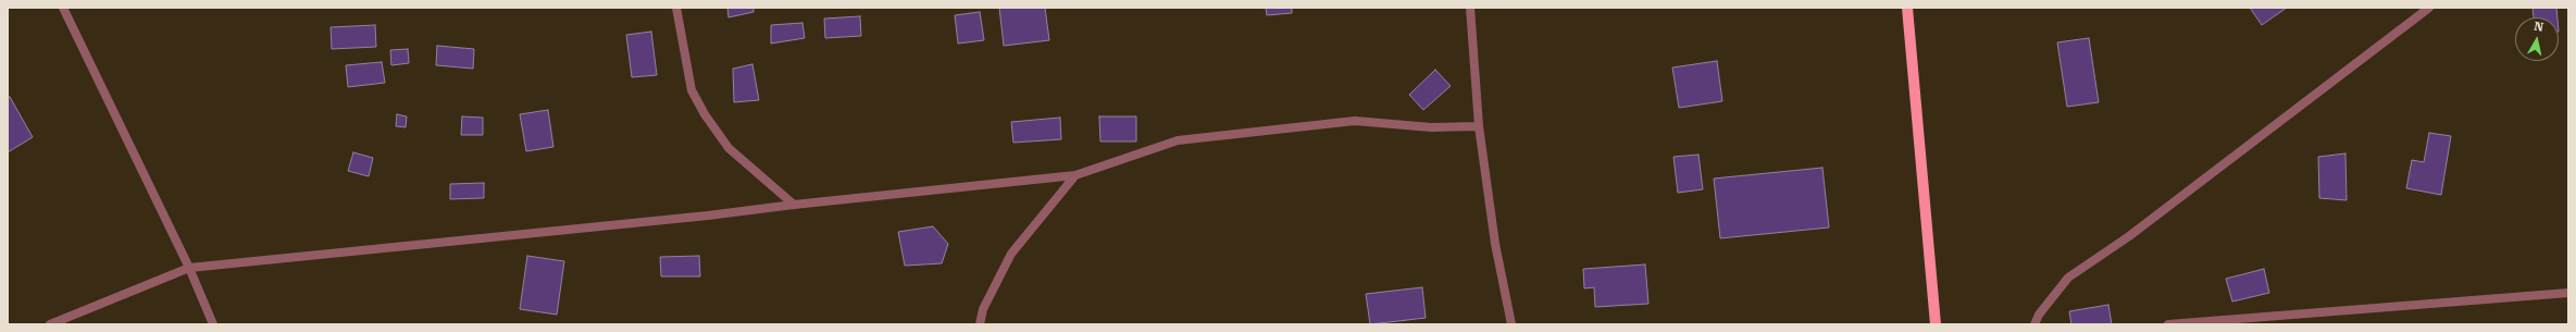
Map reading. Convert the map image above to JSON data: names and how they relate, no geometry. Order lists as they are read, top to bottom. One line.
{"north":"top"}
